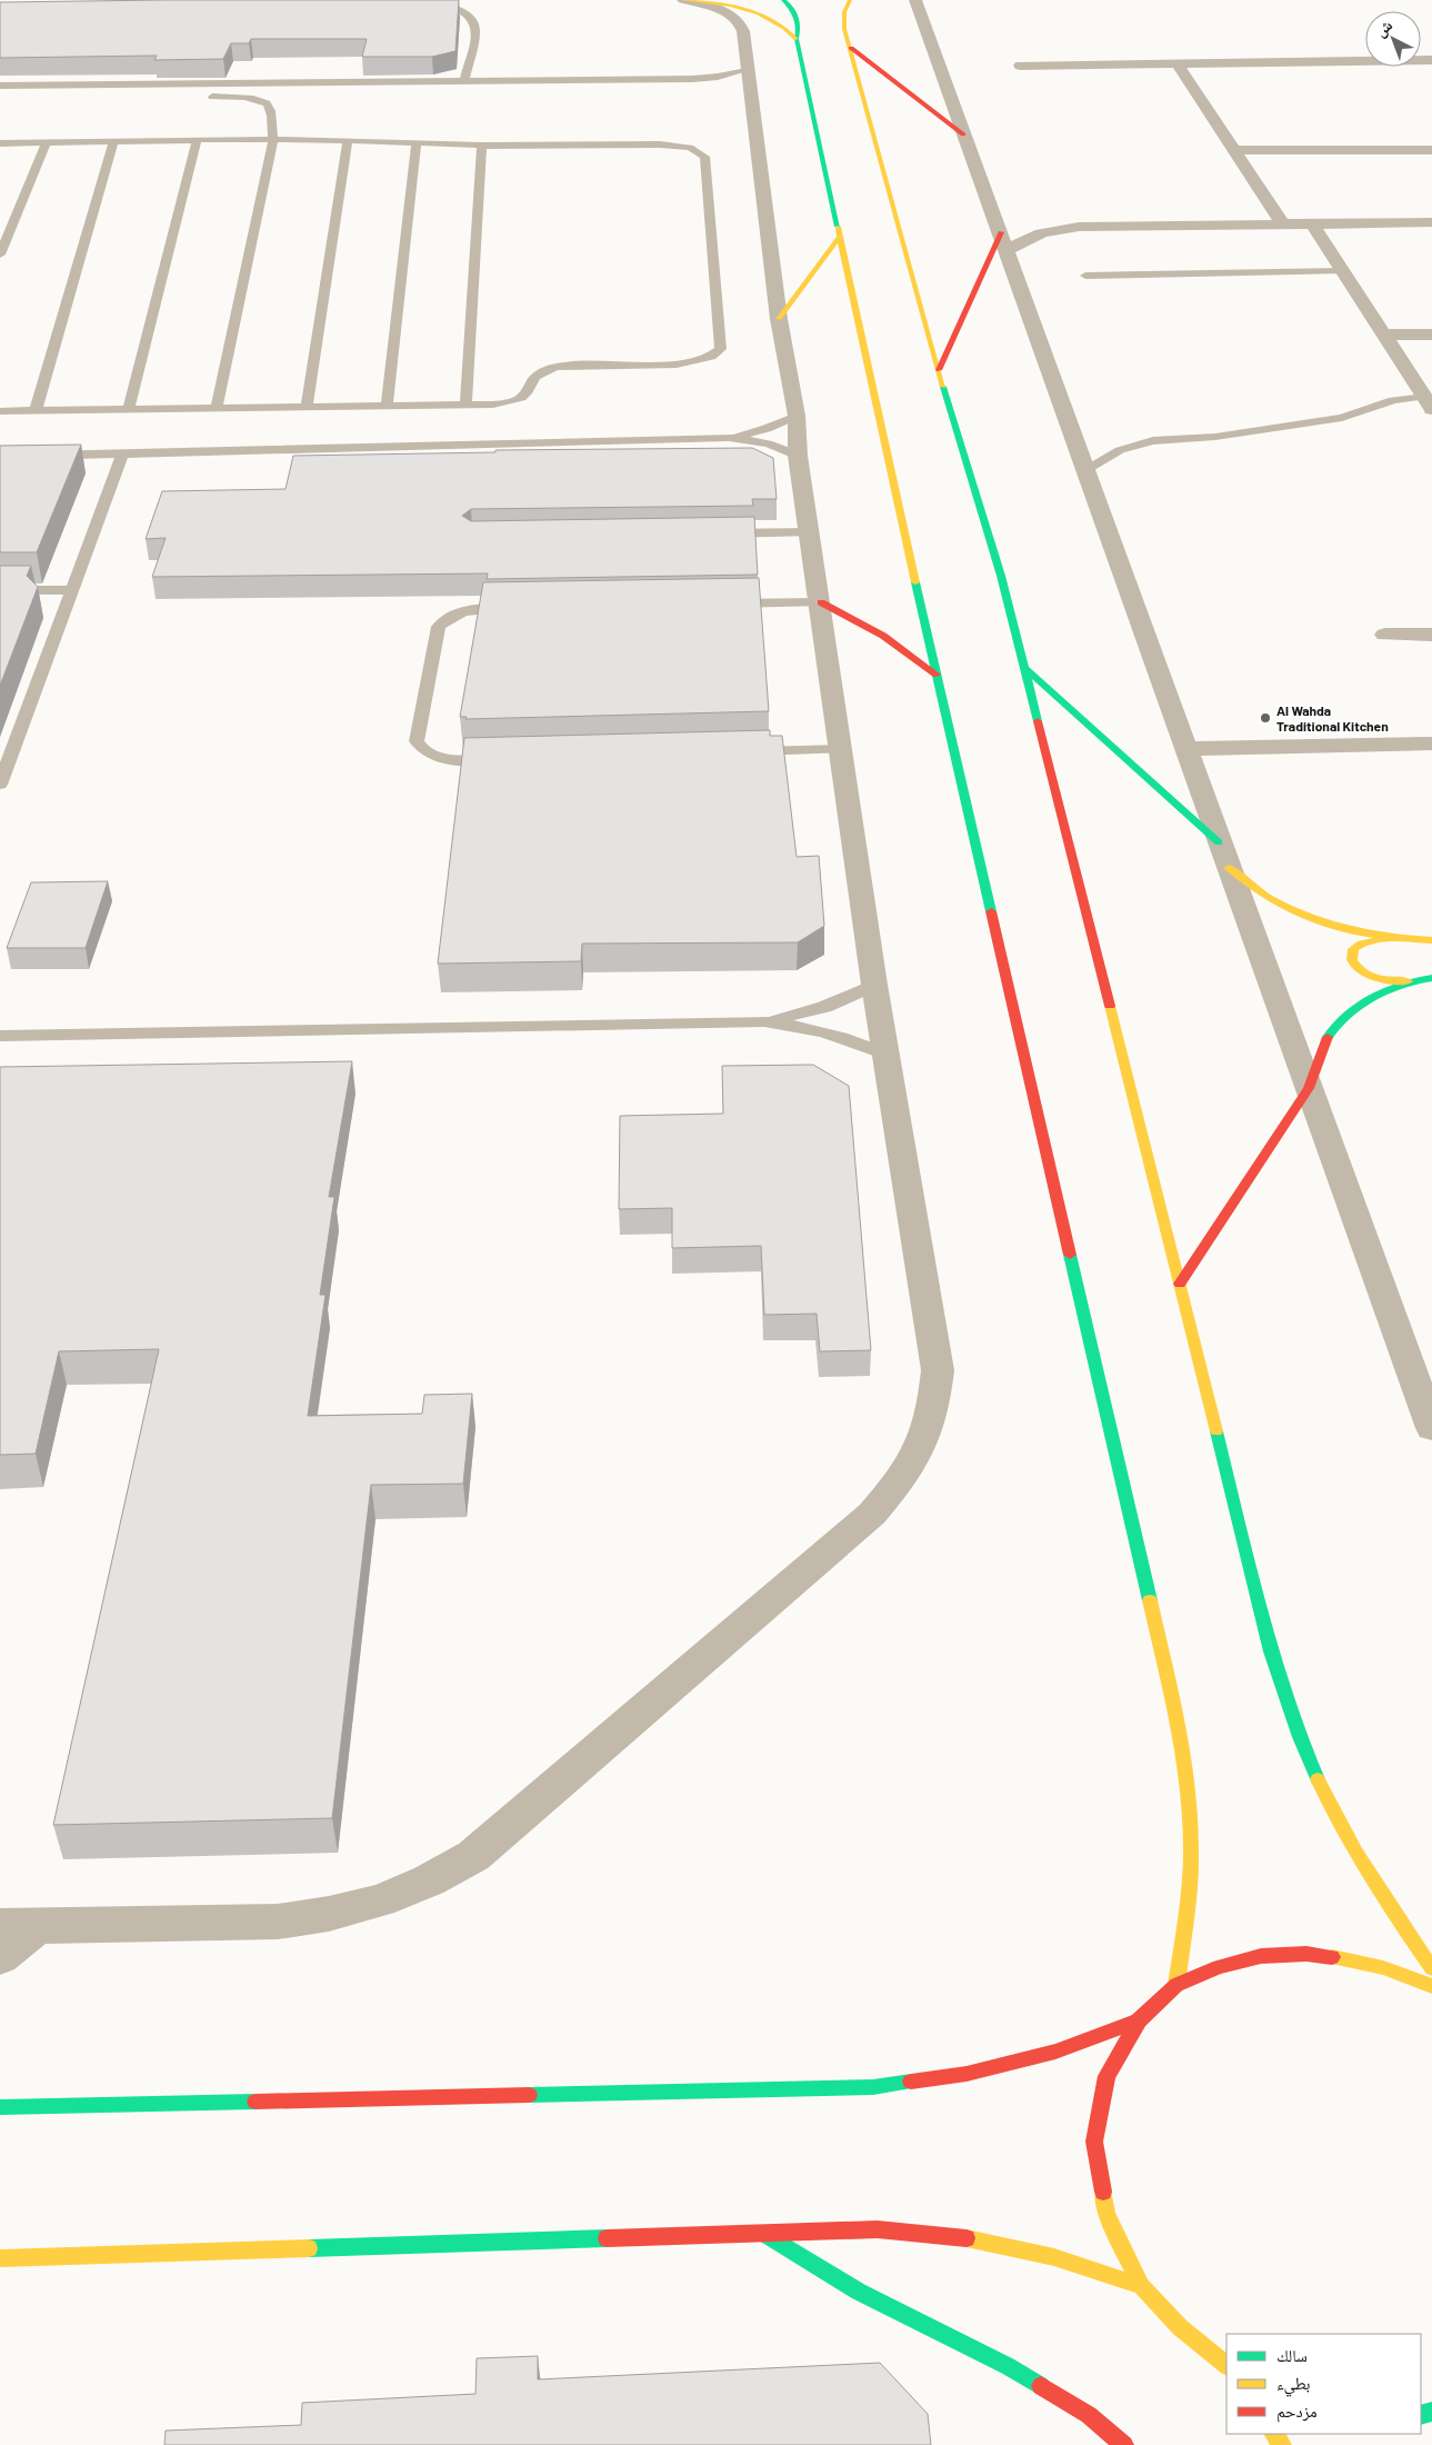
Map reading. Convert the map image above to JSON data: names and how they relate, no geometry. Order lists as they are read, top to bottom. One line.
{"places":["Al Wahda Traditional Kitchen"],"legend":["سالك","بطيء","مزدحم"],"north":"top left"}
